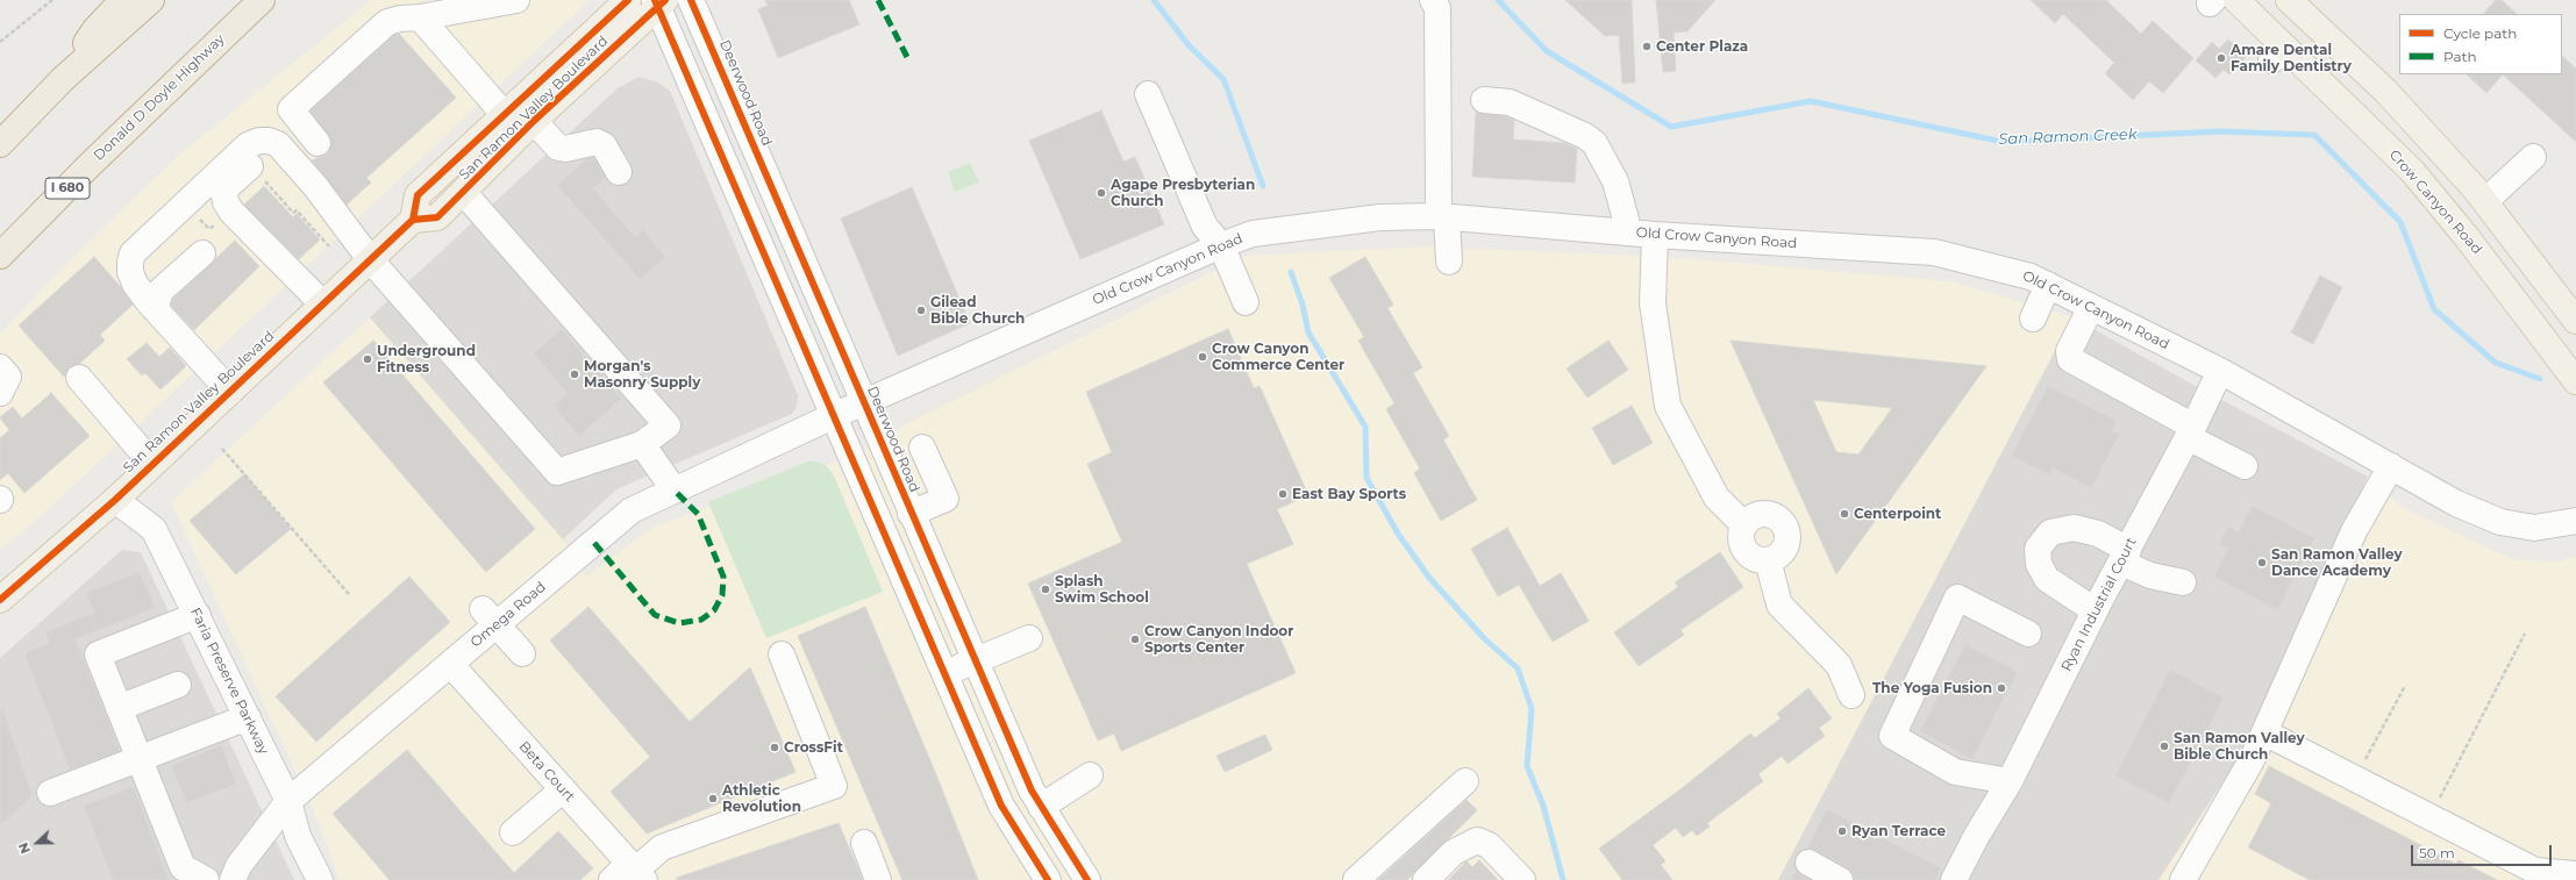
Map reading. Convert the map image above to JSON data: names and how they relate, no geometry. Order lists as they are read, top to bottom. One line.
{"streets":{"highway":["Donald D Doyle Highway","I 680"],"main road":["San Ramon Valley Boulevard","Crow Canyon Road"],"street":["Deerwood Road","Old Crow Canyon Road","Ryan Industrial Court","Omega Road","Faria Preserve Parkway","Beta Court"]},"crossings":[["Deerwood Road","Old Crow Canyon Road"],["San Ramon Valley Boulevard","Faria Preserve Parkway"],["Old Crow Canyon Road","Ryan Industrial Court"],["Old Crow Canyon Road","Omega Road"],["Omega Road","Faria Preserve Parkway"],["Omega Road","Beta Court"]],"water":["San Ramon Creek"],"places":["Center Plaza","Amare Dental Family Dentistry","Agape Presbyterian Church","Gilead Bible Church","Crow Canyon Commerce Center","Underground Fitness","Morgan's Masonry Supply","East Bay Sports","Centerpoint","San Ramon Valley Dance Academy","Splash Swim School","Crow Canyon Indoor Sports Center","The Yoga Fusion","San Ramon Valley Bible Church","CrossFit","Athletic Revolution","Ryan Terrace"],"legend":["Cycle path","Path"],"scale_bar":"50 m","north":"left"}
